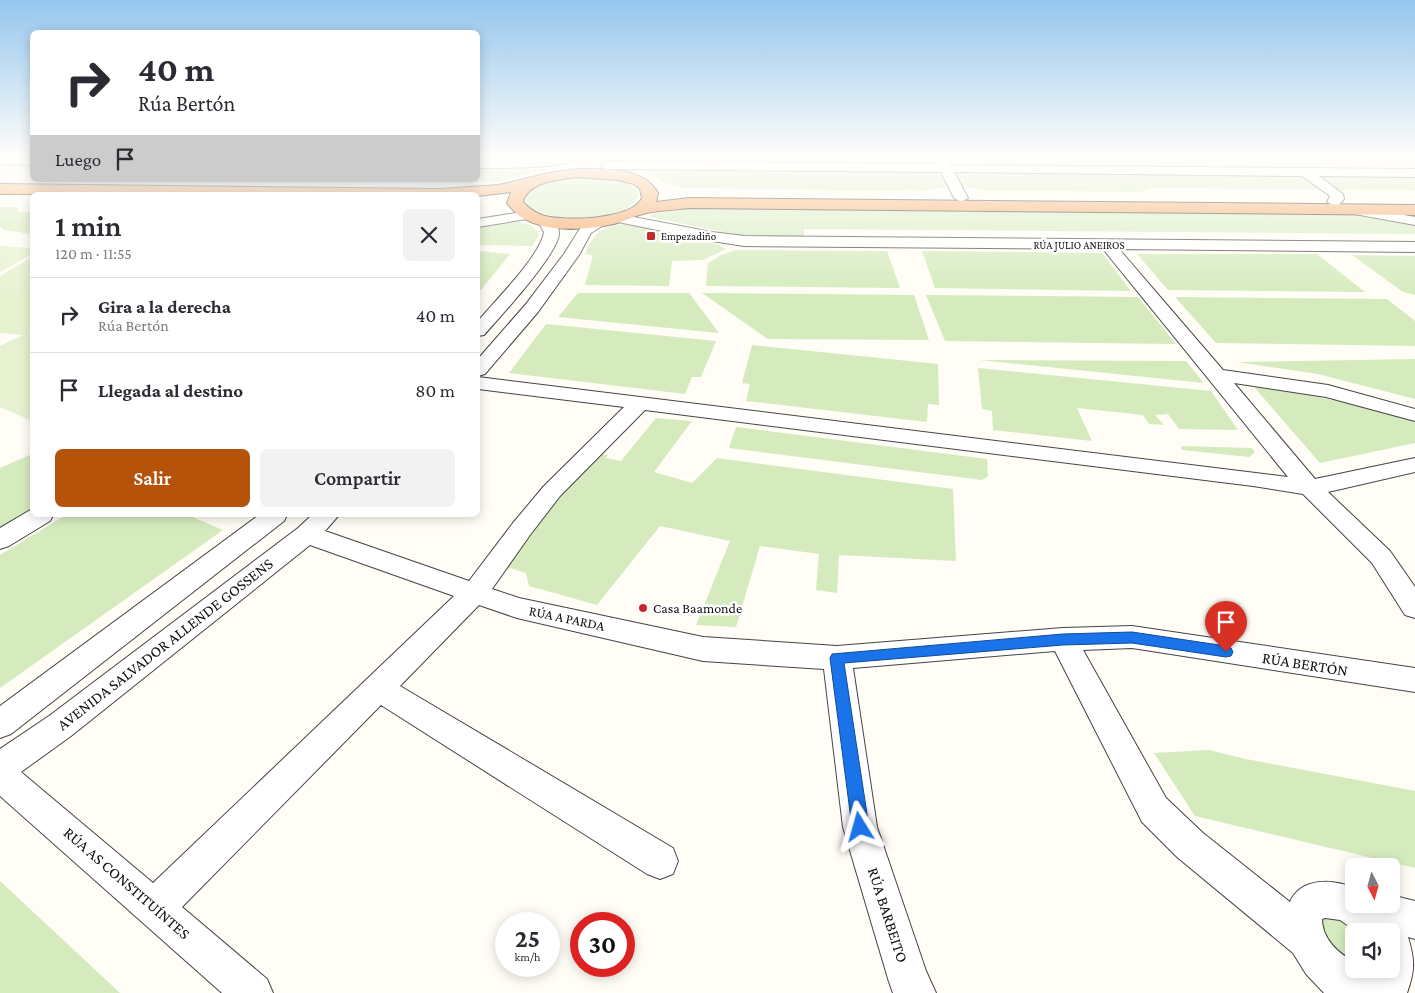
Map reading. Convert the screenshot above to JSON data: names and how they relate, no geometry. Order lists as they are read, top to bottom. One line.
{"streets":{"street":["RÚA JULIO ANEIROS","RÚA A PARDA","AVENIDA SALVADOR ALLENDE GOSSENS","RÚA BERTÓN","RÚA AS CONSTITUÍNTES","RÚA BARBEITO"]},"crossings":[["RÚA A PARDA","AVENIDA SALVADOR ALLENDE GOSSENS"],["RÚA A PARDA","RÚA BERTÓN"],["RÚA A PARDA","RÚA BARBEITO"],["RÚA BERTÓN","RÚA BARBEITO"]],"places":{"transit":["Empezadiño"],"other":["Casa Baamonde"]},"north":"bottom","page":{"turn":["40 m","Rúa Bertón"],"then":"Luego","heading":["1 min","120 m · 11:55"],"list":[{"name":"Gira a la derecha","note":"Rúa Bertón","value":"40 m"},{"name":"Llegada al destino","value":"80 m"}],"buttons":["Salir","Compartir"],"speed":"25 km/h","limit":"30"}}
